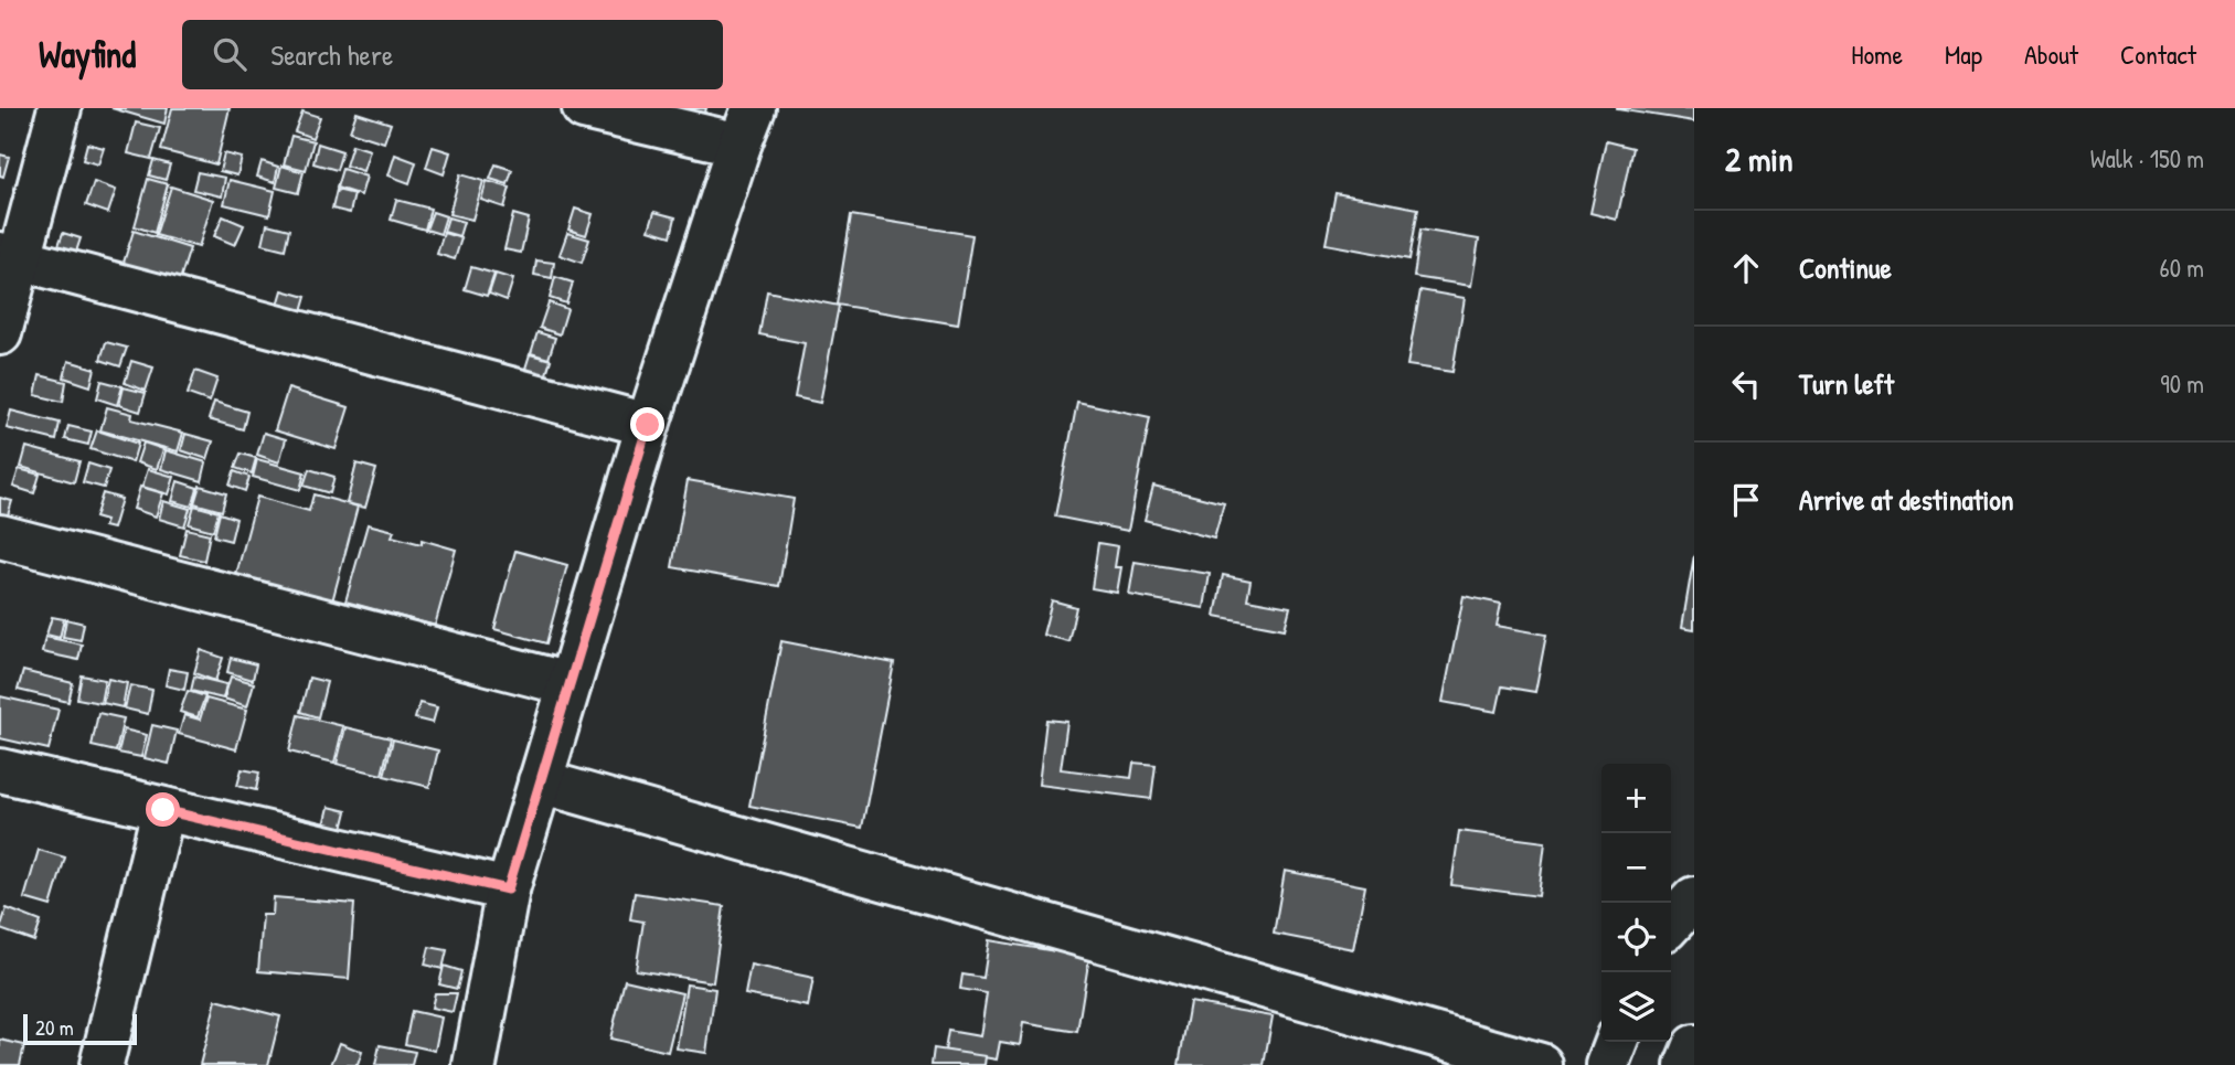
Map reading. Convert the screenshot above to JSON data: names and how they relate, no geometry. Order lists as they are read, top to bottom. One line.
{"scale_bar":"20 m","page":{"header":"Wayfind","search":"Search here","nav":["Home","Map","About","Contact"],"heading":["2 min","Walk · 150 m"],"list":[["Continue","60 m"],["Turn left","90 m"],"Arrive at destination"],"map_buttons":["+","−"],"scale":"20 m"}}
